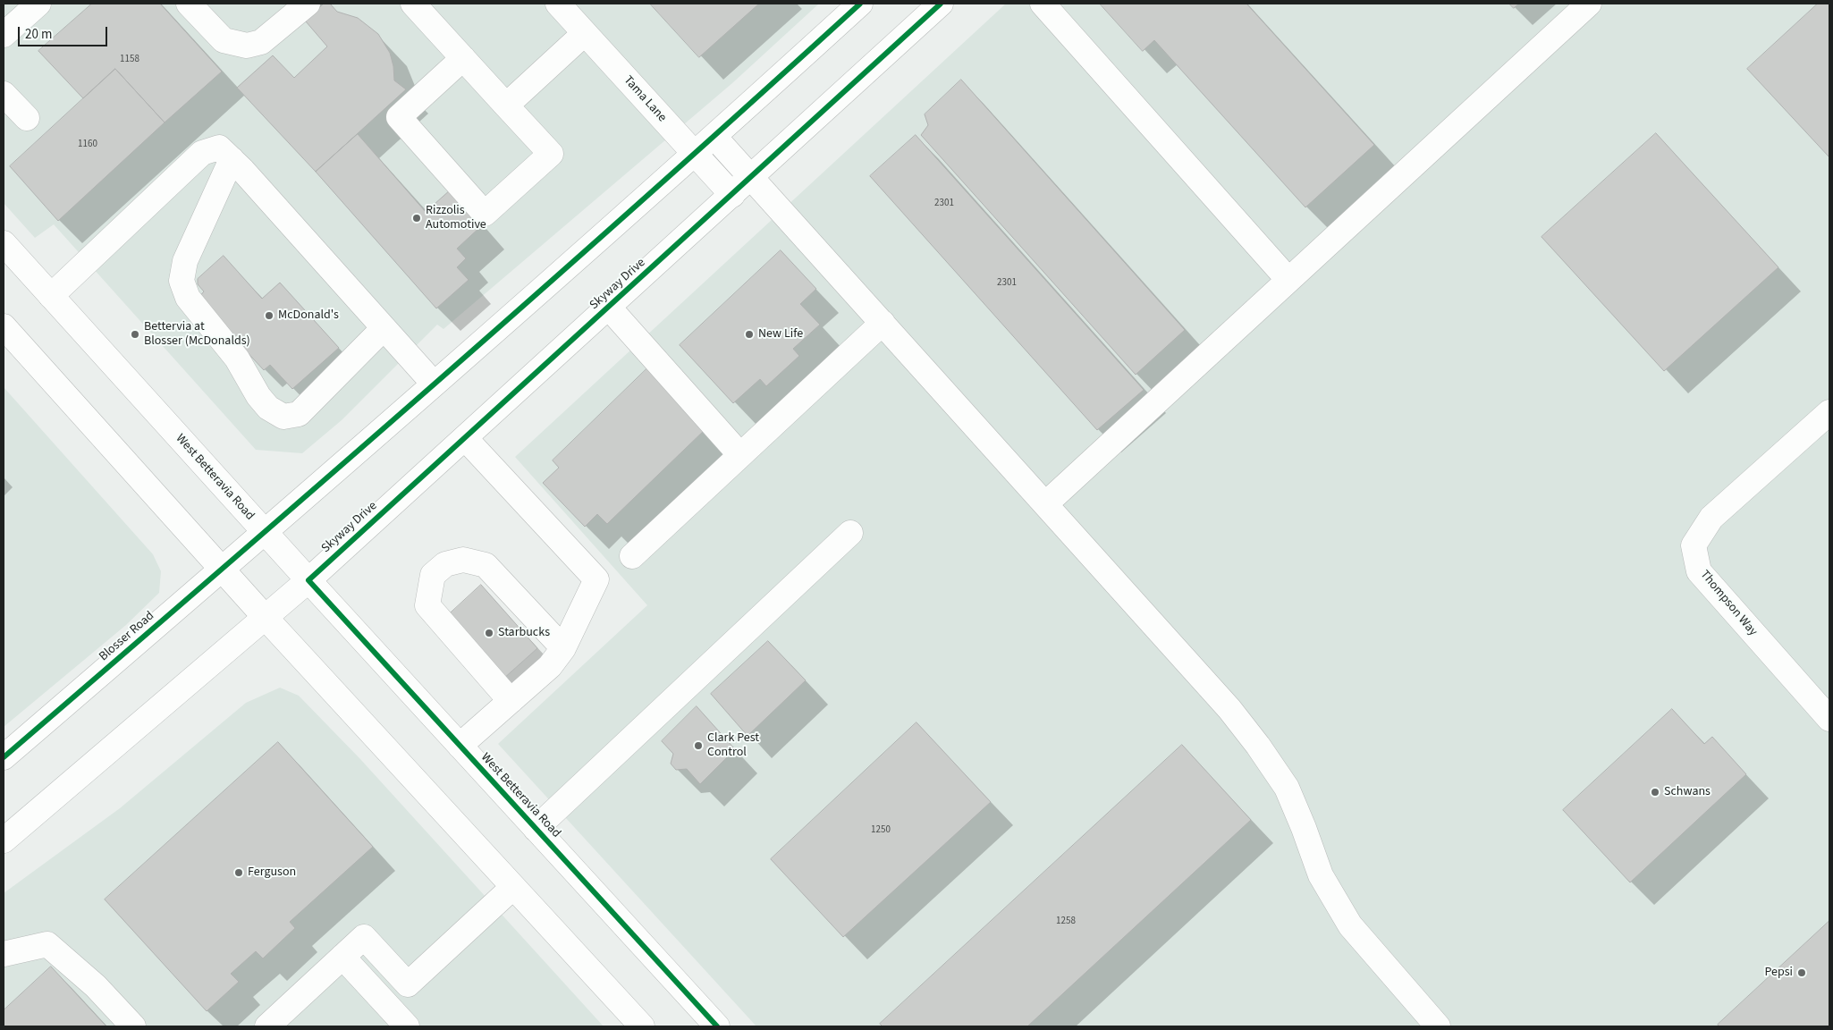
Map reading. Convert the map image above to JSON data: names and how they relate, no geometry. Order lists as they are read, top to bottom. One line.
{"streets":{"main road":["Tama Lane","Skyway Drive","West Betteravia Road","Thompson Way","Blosser Road"]},"crossings":[["Tama Lane","Skyway Drive"],["Skyway Drive","West Betteravia Road"],["West Betteravia Road","Blosser Road"]],"places":["Rizzolis Automotive","McDonald's","Bettervia at Blosser (McDonalds)","New Life","Starbucks","Clark Pest Control","Schwans","Ferguson","Pepsi"],"house_numbers":["1158","1160","2301","2301","1250","1258"],"scale_bar":"20 m"}
